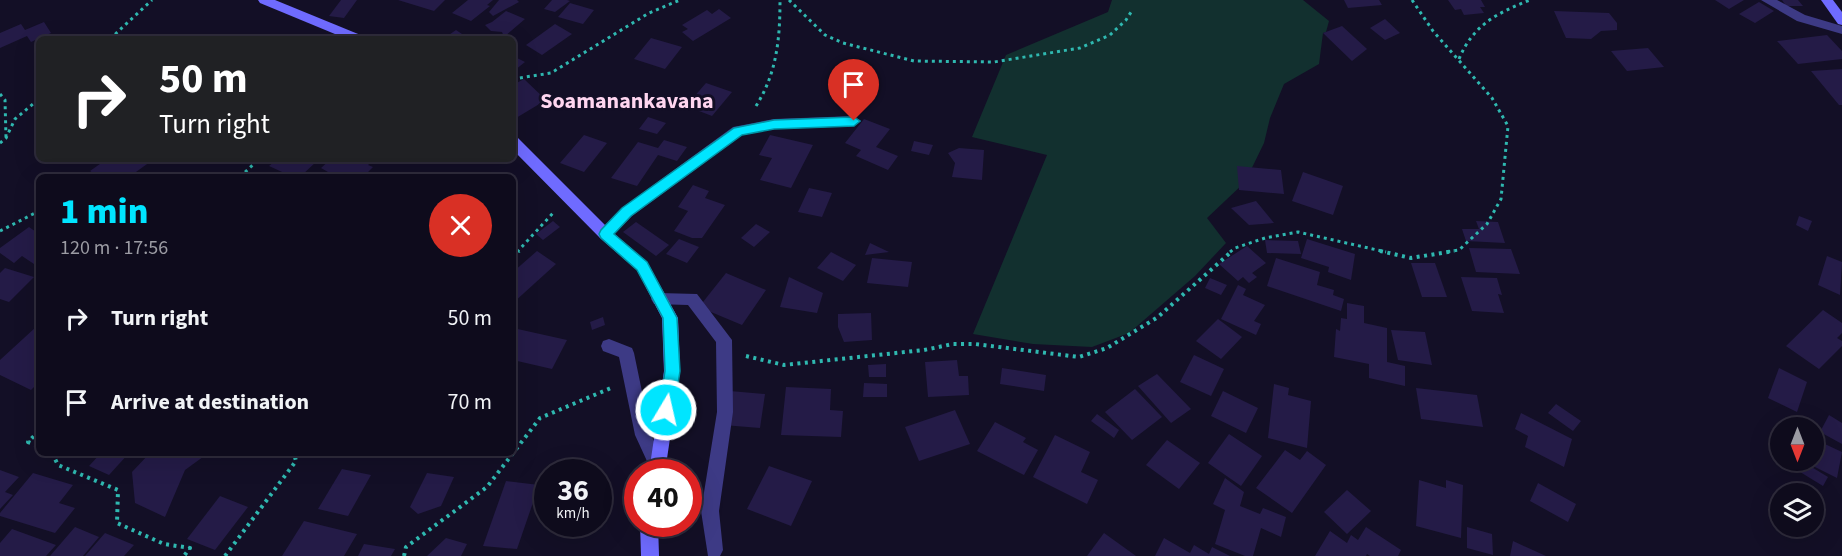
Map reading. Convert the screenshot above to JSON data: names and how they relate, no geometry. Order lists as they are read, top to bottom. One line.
{"districts":["Soamanankavana"],"north":"bottom","page":{"turn":["50 m","Turn right"],"heading":["1 min","120 m · 17:56"],"list":[{"name":"Turn right","value":"50 m"},{"name":"Arrive at destination","value":"70 m"}],"speed":"36 km/h","limit":"40"}}
